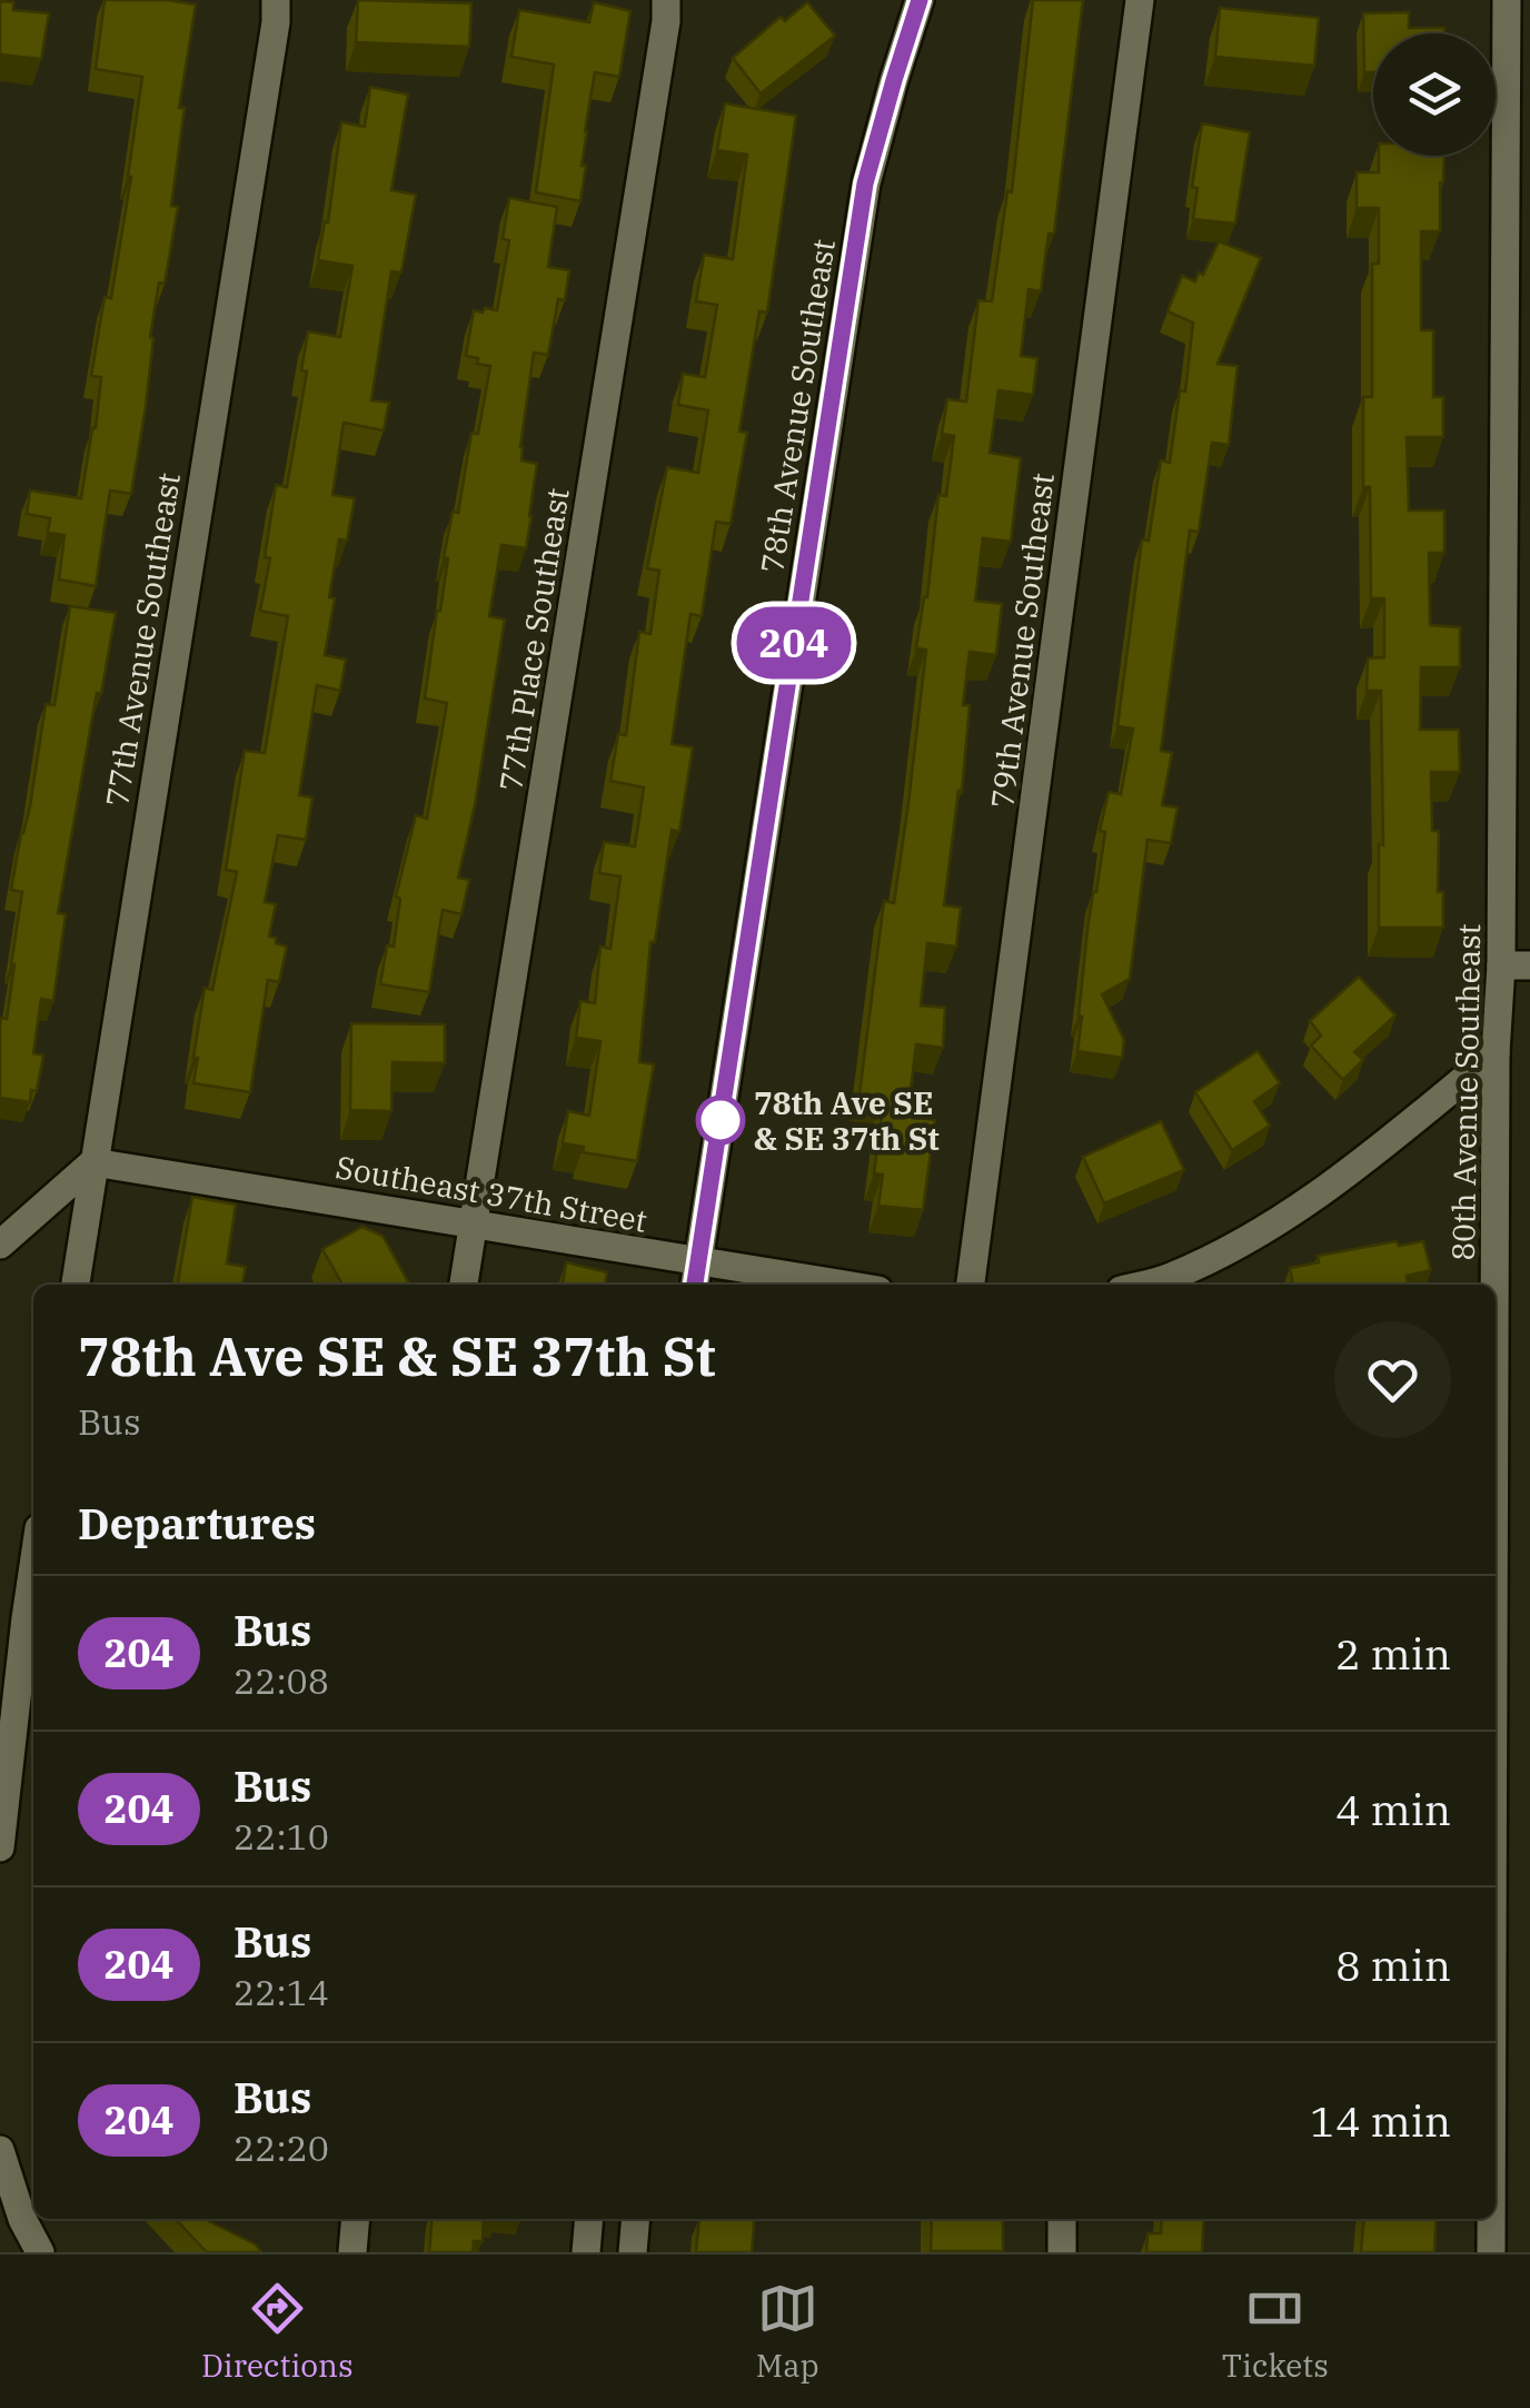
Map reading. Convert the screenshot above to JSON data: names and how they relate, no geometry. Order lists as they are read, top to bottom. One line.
{"streets":{"street":["78th Avenue Southeast","77th Avenue Southeast","77th Place Southeast","79th Avenue Southeast","80th Avenue Southeast","Southeast 37th Street"]},"crossings":[["78th Avenue Southeast","Southeast 37th Street"],["77th Avenue Southeast","Southeast 37th Street"],["77th Place Southeast","Southeast 37th Street"]],"places":["78th Ave SE & SE 37th St"],"lines":["bus line 204"],"page":{"on_map":"204","heading":[["78th Ave SE & SE 37th St","Bus"],"Departures"],"list":[{"mark":"204","name":"Bus","note":"22:08","value":"2 min"},{"mark":"204","name":"Bus","note":"22:10","value":"4 min"},{"mark":"204","name":"Bus","note":"22:14","value":"8 min"},{"mark":"204","name":"Bus","note":"22:20","value":"14 min"}],"tabs":["Directions","Map","Tickets"]}}
